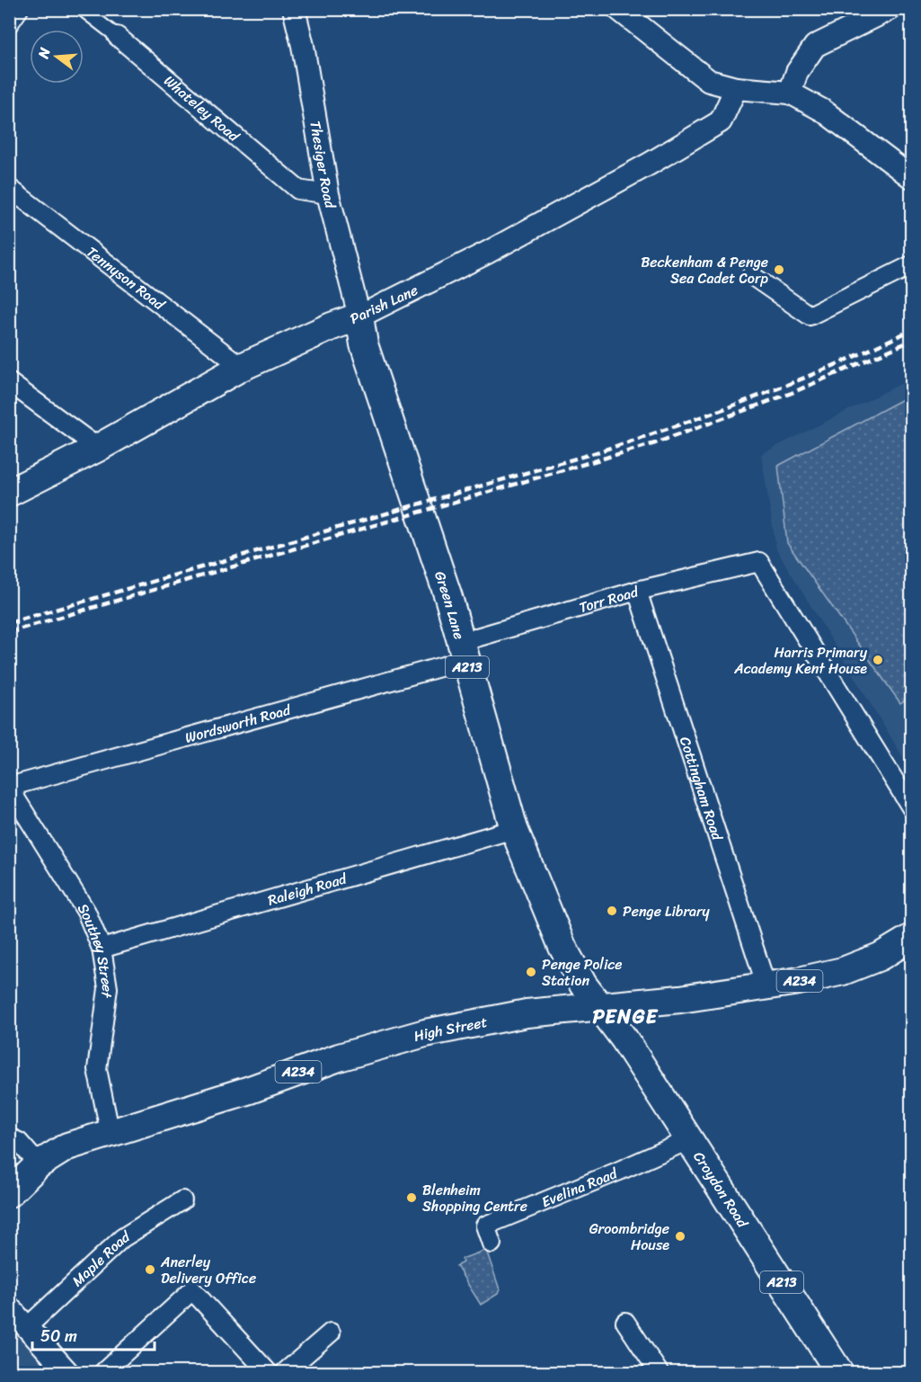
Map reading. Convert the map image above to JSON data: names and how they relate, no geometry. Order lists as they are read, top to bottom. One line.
{"streets":{"main road":["Parish Lane","Green Lane","A213","A234","High Street","Croydon Road"],"street":["Whateley Road","Thesiger Road","Tennyson Road","Torr Road","Wordsworth Road","Cottingham Road","Raleigh Road","Southey Street","Evelina Road","Maple Road"]},"crossings":[["Whateley Road","Thesiger Road"],["Thesiger Road","Parish Lane"],["Thesiger Road","Green Lane"],["Tennyson Road","Parish Lane"],["Parish Lane","Green Lane"],["Torr Road","Green Lane"],["Torr Road","Wordsworth Road"],["Torr Road","Cottingham Road"],["Green Lane","Wordsworth Road"],["Green Lane","Raleigh Road"],["Green Lane","High Street"],["Green Lane","Croydon Road"],["Wordsworth Road","Southey Street"],["Cottingham Road","High Street"],["Raleigh Road","Southey Street"],["Southey Street","High Street"],["High Street","Croydon Road"],["Evelina Road","Croydon Road"]],"districts":["PENGE"],"places":["Beckenham & Penge Sea Cadet Corp","Harris Primary Academy Kent House","Penge Library","Penge Police Station","Blenheim Shopping Centre","Groombridge House","Anerley Delivery Office"],"scale_bar":"50 m","north":"left"}
